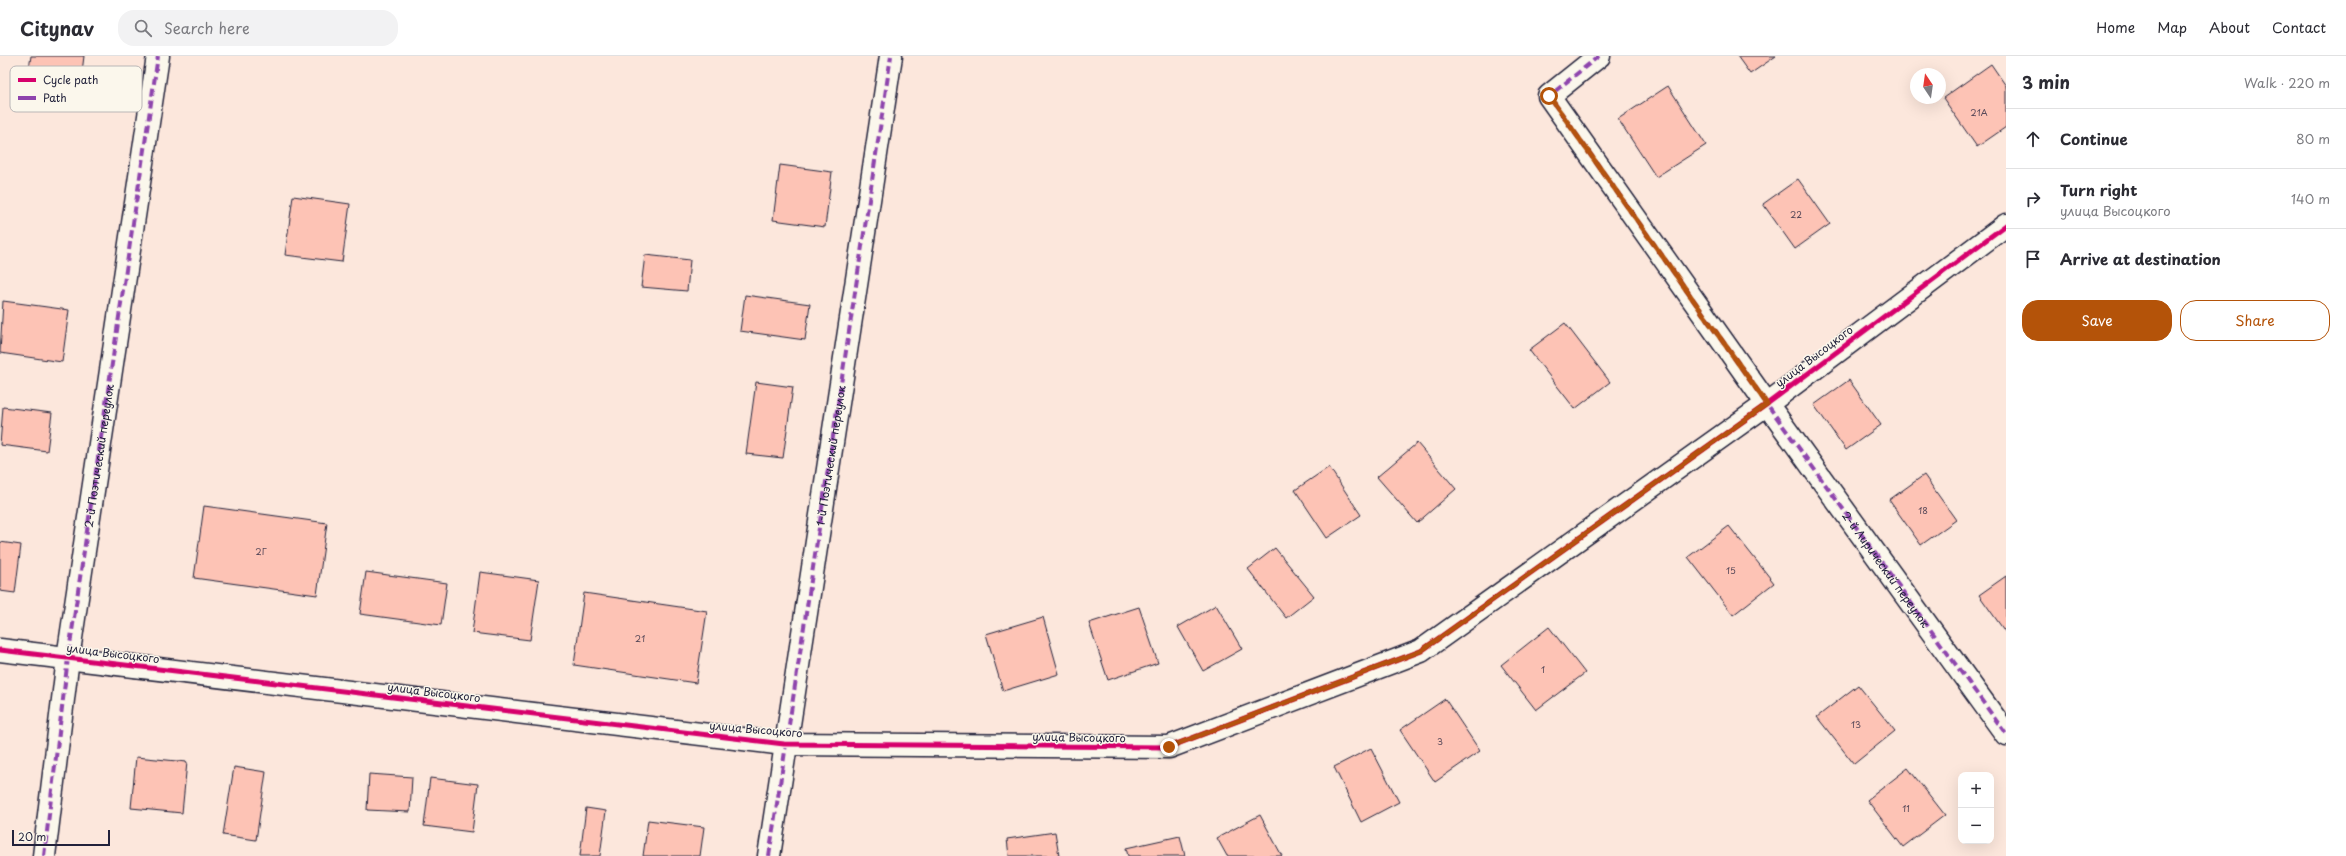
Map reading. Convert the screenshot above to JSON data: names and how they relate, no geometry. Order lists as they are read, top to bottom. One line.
{"streets":{"street":["улица Высоцкого","2-й Поэтический переулок","1-й Поэтический переулок","2-й Лирический переулок"]},"crossings":[["улица Высоцкого","2-й Поэтический переулок"],["улица Высоцкого","1-й Поэтический переулок"],["улица Высоцкого","2-й Лирический переулок"]],"house_numbers":["21А","22","18","2Г","15","21","1","13","3","11"],"legend":["Cycle path","Path"],"scale_bar":"20 m","north":"top","page":{"header":"Citynav","search":"Search here","nav":["Home","Map","About","Contact"],"heading":["3 min","Walk · 220 m"],"list":[["Continue","80 m"],["Turn right","улица Высоцкого","140 m"],"Arrive at destination"],"buttons":["Save","Share"],"map_buttons":["+","−"],"scale":"20 m"}}
